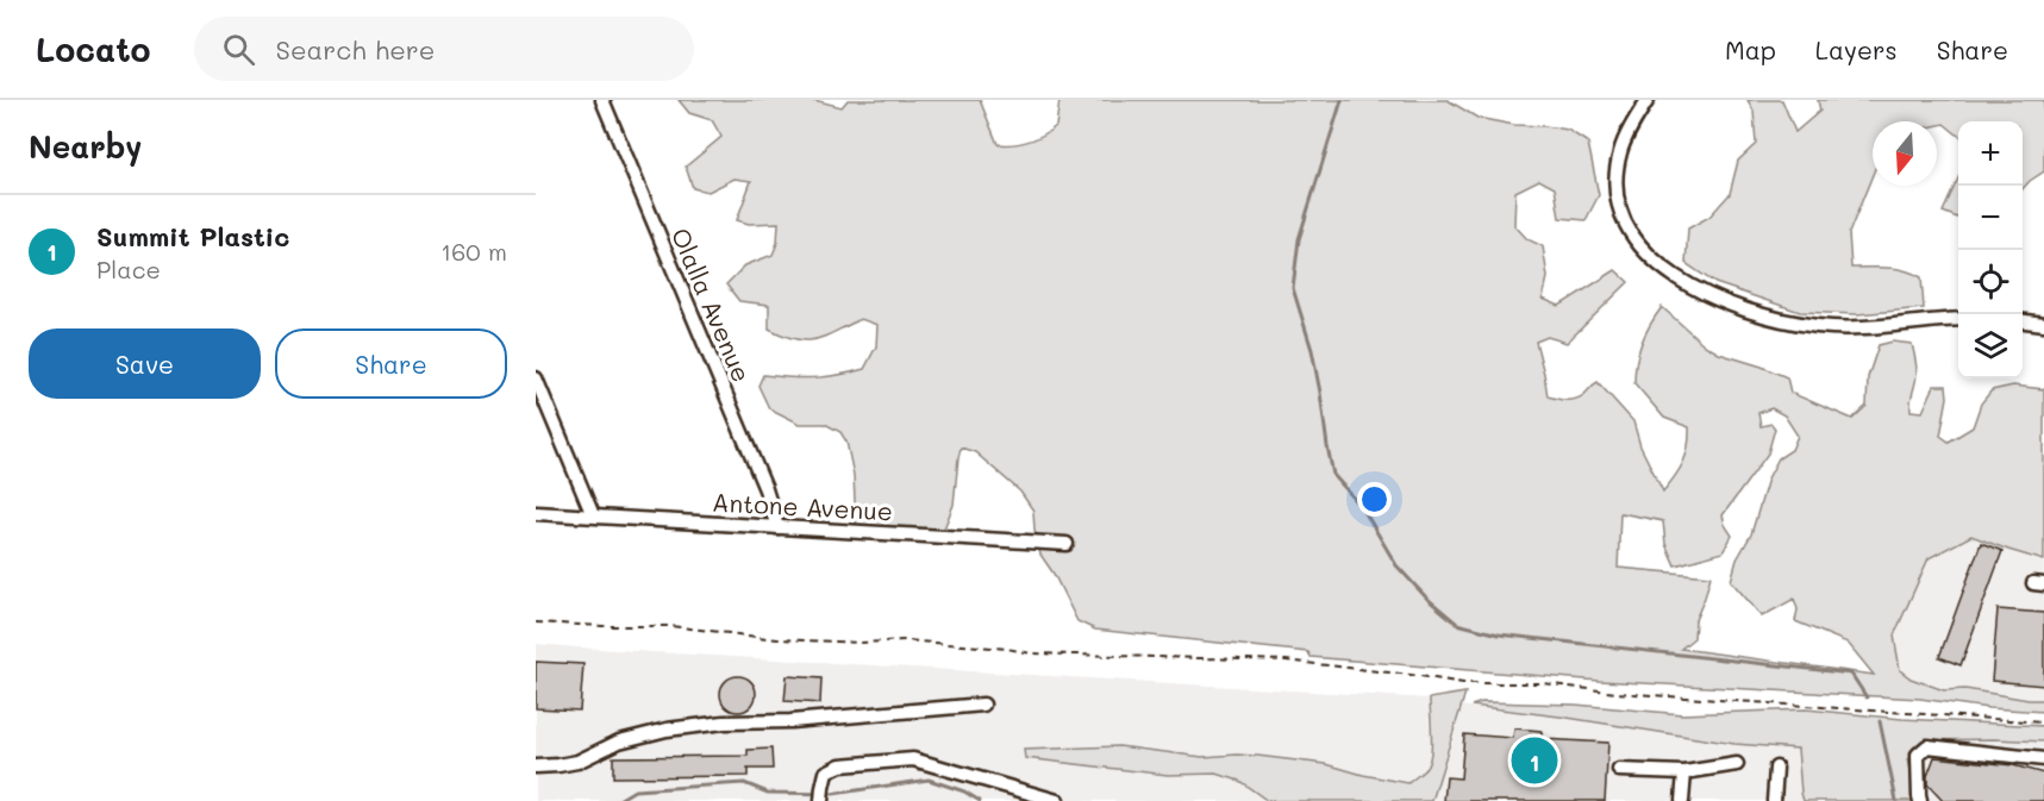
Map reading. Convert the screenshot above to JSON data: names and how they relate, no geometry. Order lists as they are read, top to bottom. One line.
{"streets":{"street":["Olalla Avenue","Antone Avenue"]},"crossings":[["Olalla Avenue","Antone Avenue"]],"north":"bottom","page":{"header":"Locato","search":"Search here","nav":["Map","Layers","Share"],"heading":"Nearby","map_buttons":["+","−"],"list":[{"mark":"1","name":"Summit Plastic","note":"Place","value":"160 m"}],"buttons":["Save","Share"],"pins":"1"}}
